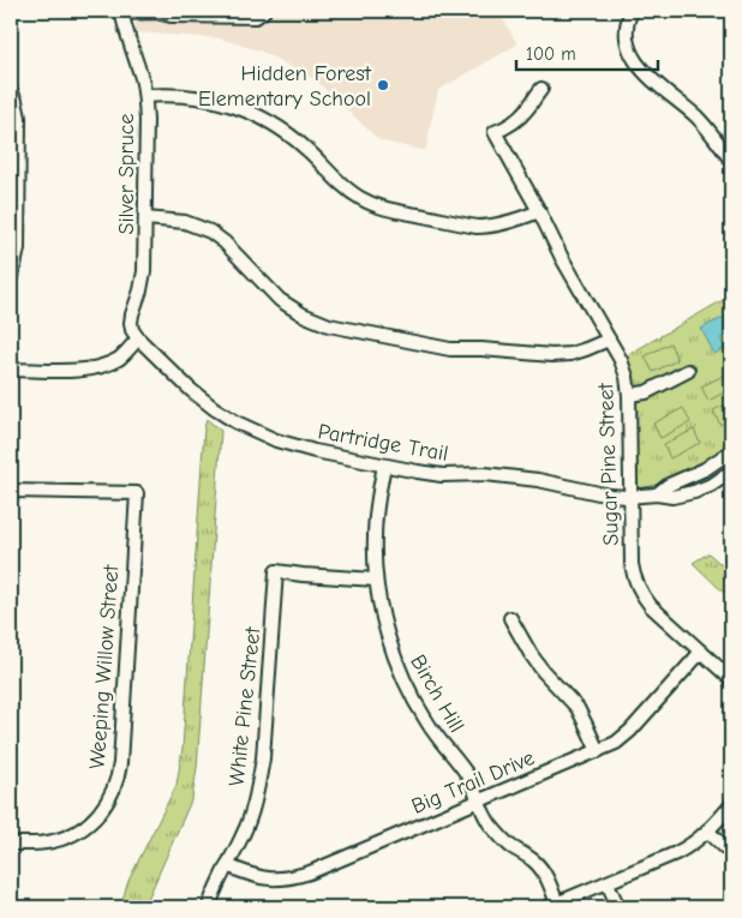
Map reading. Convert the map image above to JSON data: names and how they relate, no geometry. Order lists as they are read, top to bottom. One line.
{"streets":{"street":["Silver Spruce","Partridge Trail","Sugar Pine Street","Weeping Willow Street","Birch Hill","White Pine Street","Big Trail Drive"]},"crossings":[["Silver Spruce","Partridge Trail"],["Partridge Trail","Sugar Pine Street"],["Partridge Trail","Birch Hill"],["Sugar Pine Street","Big Trail Drive"],["Birch Hill","White Pine Street"],["Birch Hill","Big Trail Drive"],["White Pine Street","Big Trail Drive"]],"places":["Hidden Forest Elementary School"],"scale_bar":"100 m"}
